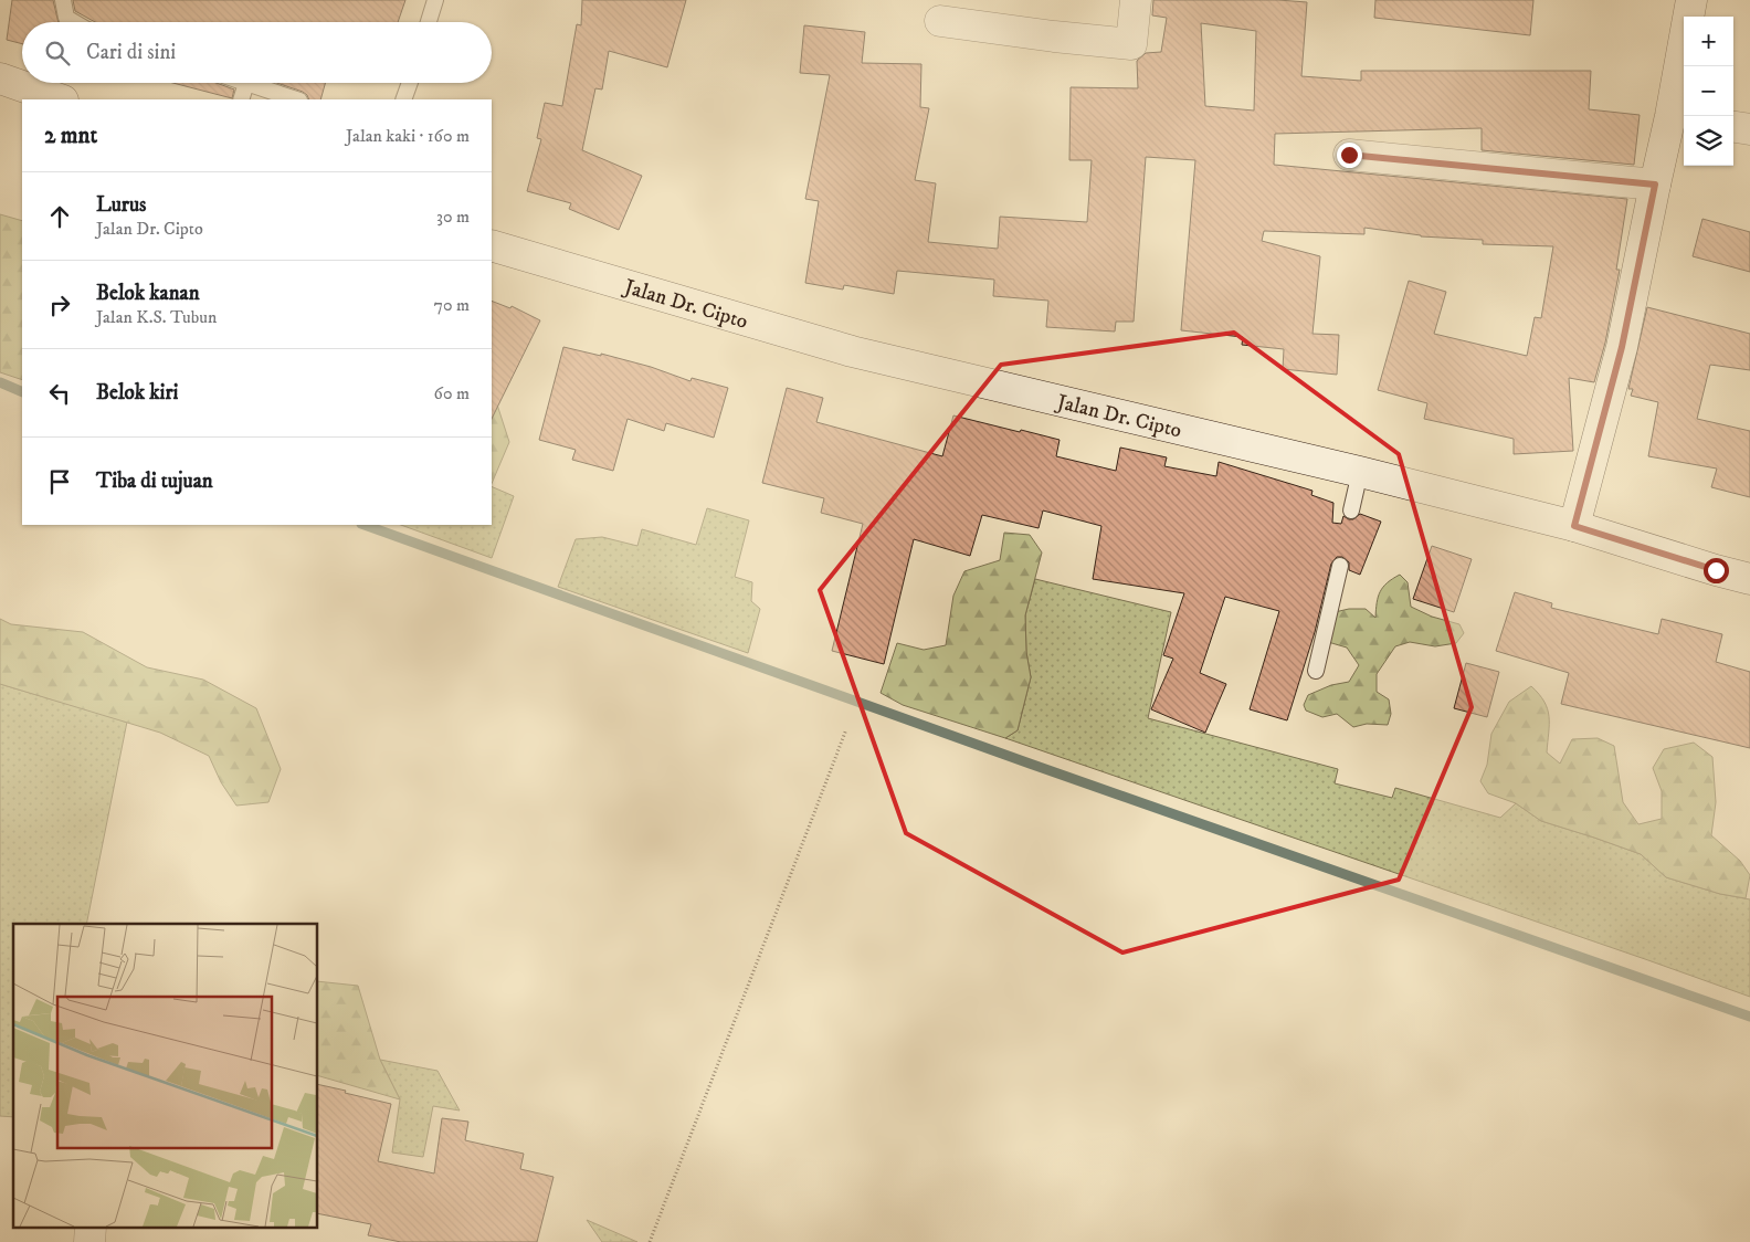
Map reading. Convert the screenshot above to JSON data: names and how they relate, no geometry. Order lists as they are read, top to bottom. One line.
{"streets":{"street":["Jalan Dr. Cipto"]},"page":{"map_buttons":["+","−"],"search":"Cari di sini","heading":["2 mnt","Jalan kaki · 160 m"],"list":[["Lurus","Jalan Dr. Cipto","30 m"],["Belok kanan","Jalan K.S. Tubun","70 m"],["Belok kiri","60 m"],"Tiba di tujuan"]}}
